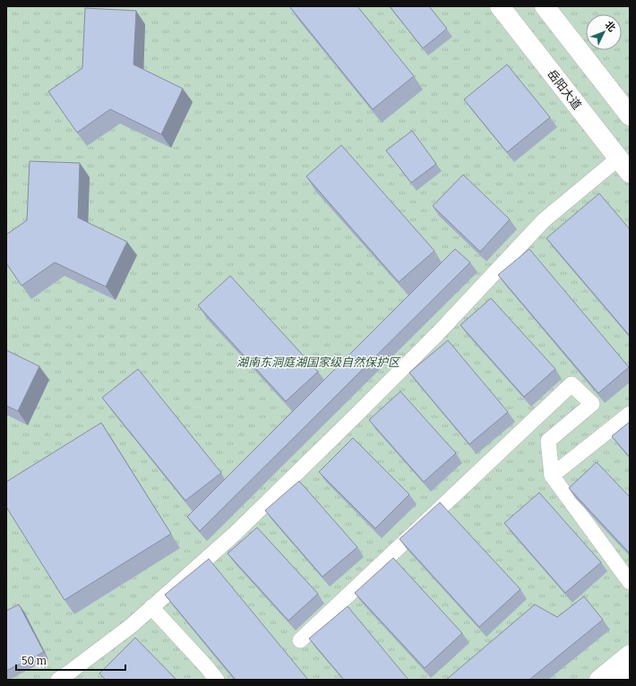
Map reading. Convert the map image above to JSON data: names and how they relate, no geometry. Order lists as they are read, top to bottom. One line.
{"streets":{"main road":["岳阳大道"]},"parks":["湖南东洞庭湖国家级自然保护区"],"scale_bar":"50 m","north":"top right"}
